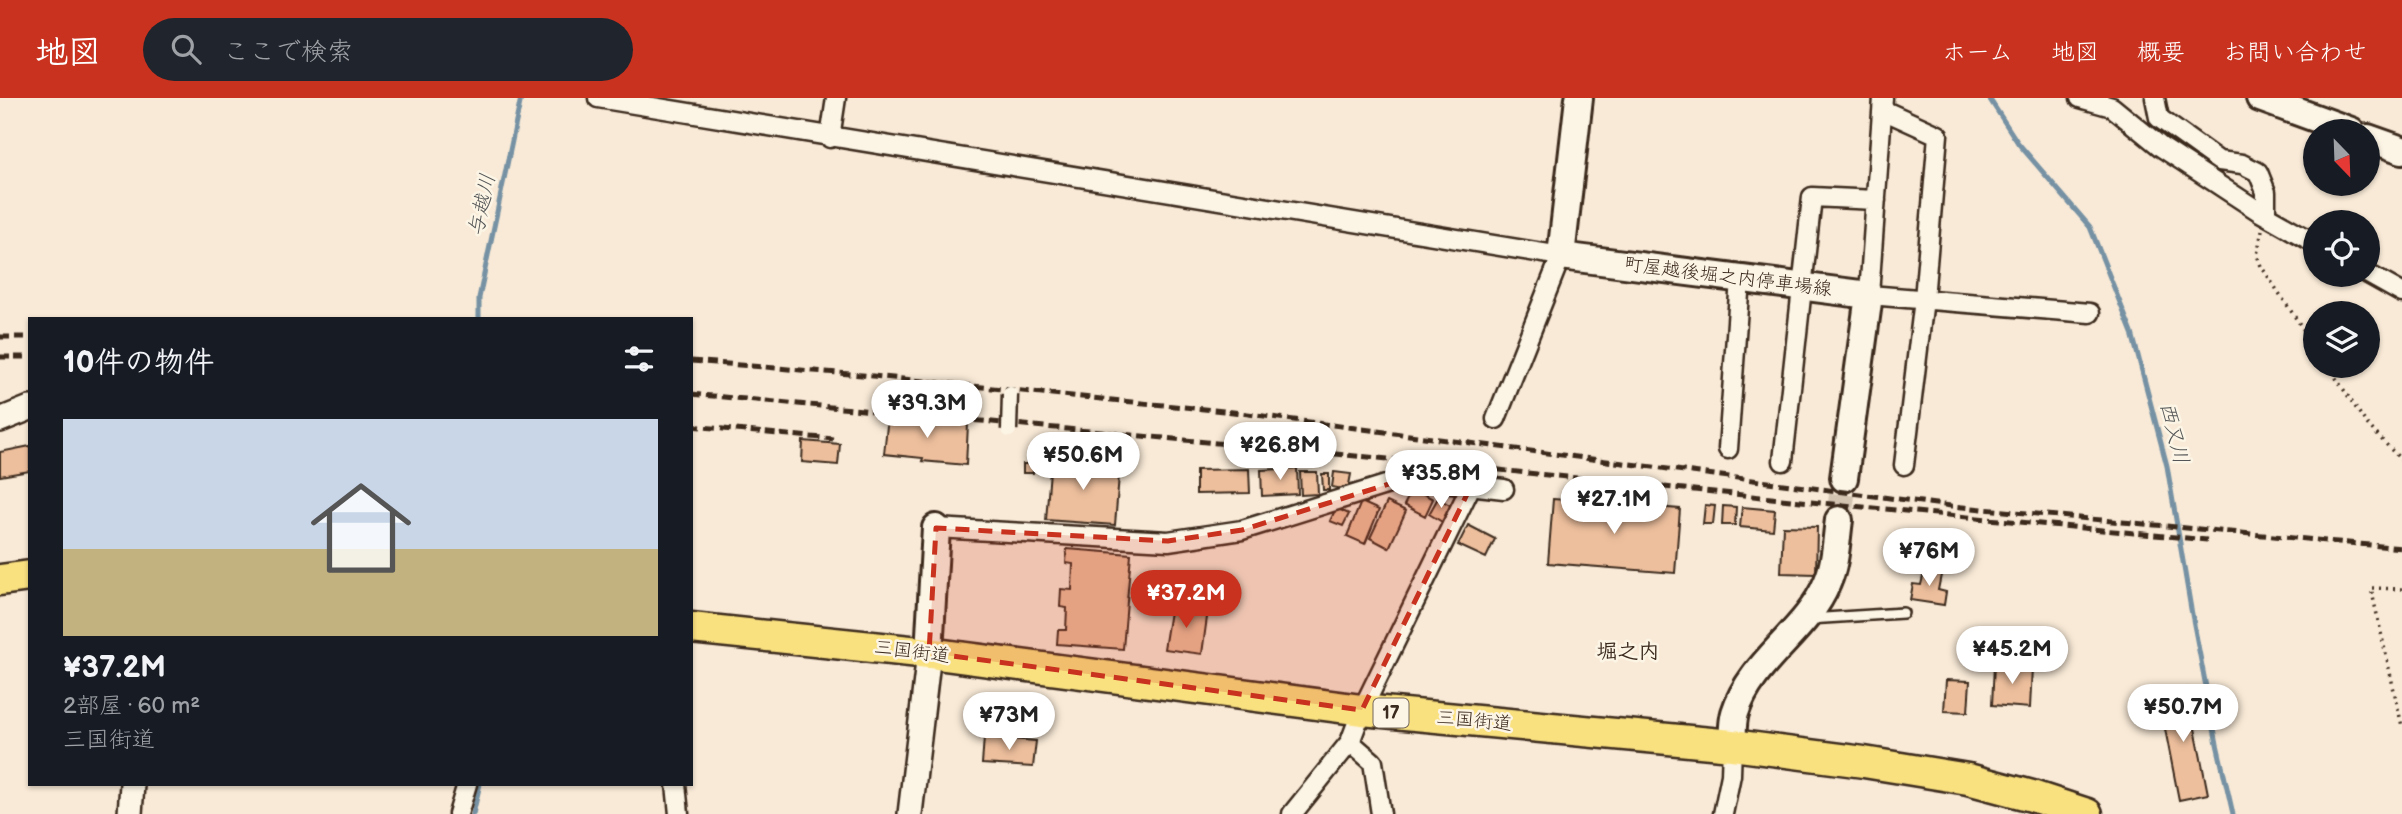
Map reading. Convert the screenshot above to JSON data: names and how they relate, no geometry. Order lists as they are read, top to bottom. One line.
{"streets":{"highway":["三国街道","17"],"main road":["町屋越後堀之内停車場線"]},"districts":["堀之内"],"water":["与越川","西又川"],"north":"bottom right","page":{"header":"地図","search":"ここで検索","nav":["ホーム","地図","概要","お問い合わせ"],"heading":"10件の物件","price":["¥39.3M","¥26.8M","¥50.6M","¥35.8M","¥27.1M","¥76M","¥37.2M","¥45.2M","¥50.7M","¥73M"],"list":[{"name":"¥37.2M","note":"2部屋 · 60 m² · 三国街道"}]}}
